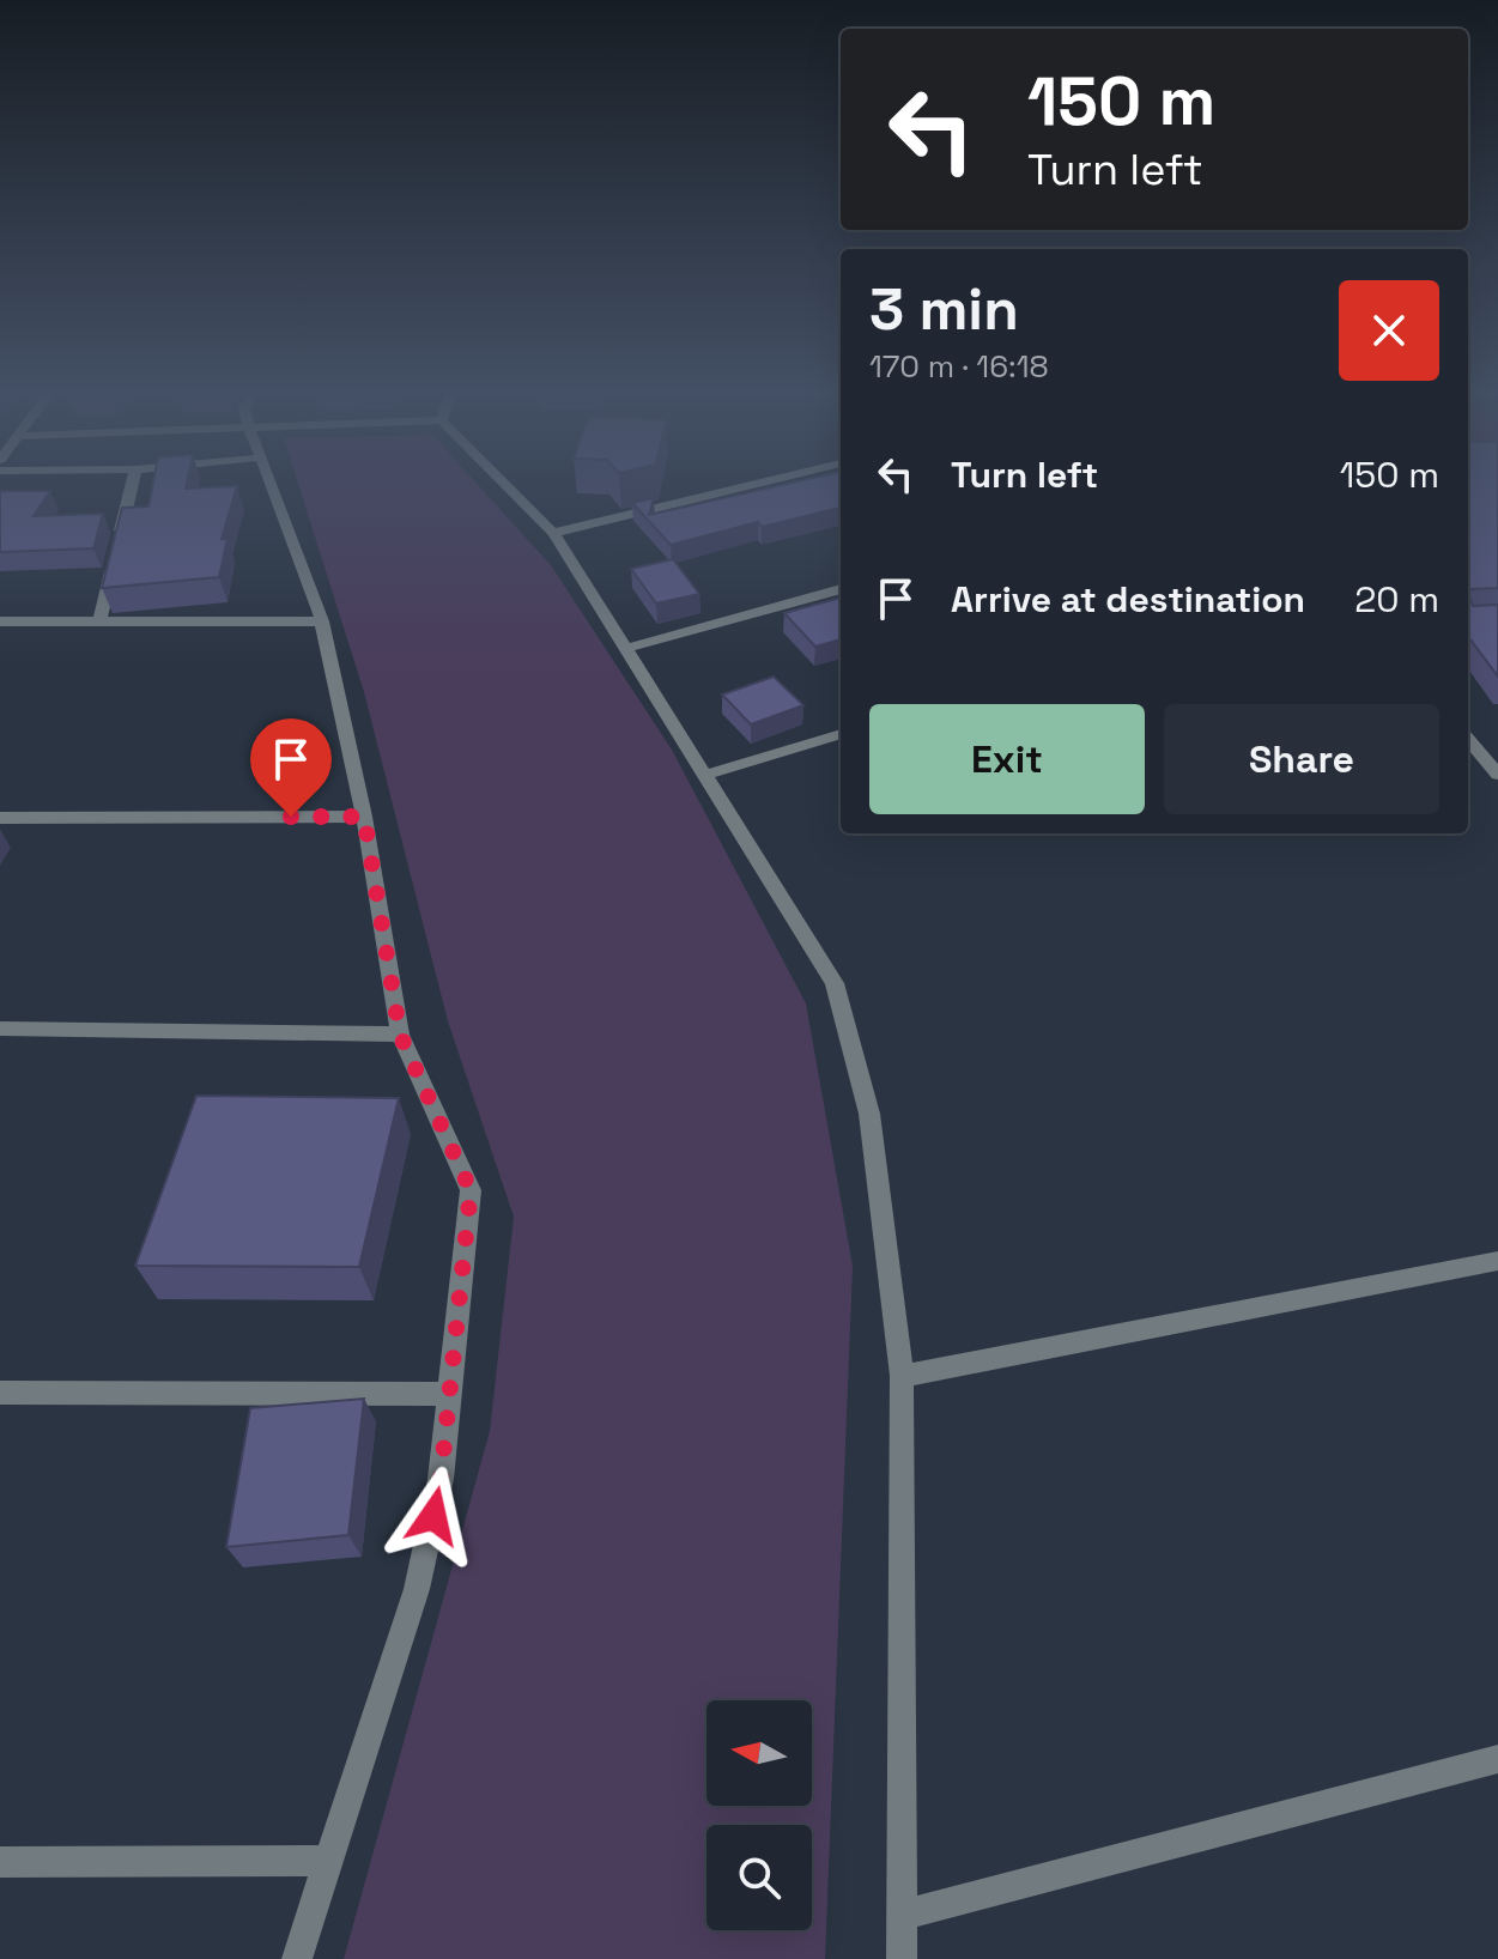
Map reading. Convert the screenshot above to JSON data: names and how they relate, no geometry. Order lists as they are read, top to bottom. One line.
{"north":"left","page":{"turn":["150 m","Turn left"],"heading":["3 min","170 m · 16:18"],"list":[{"name":"Turn left","value":"150 m"},{"name":"Arrive at destination","value":"20 m"}],"buttons":["Exit","Share"]}}
